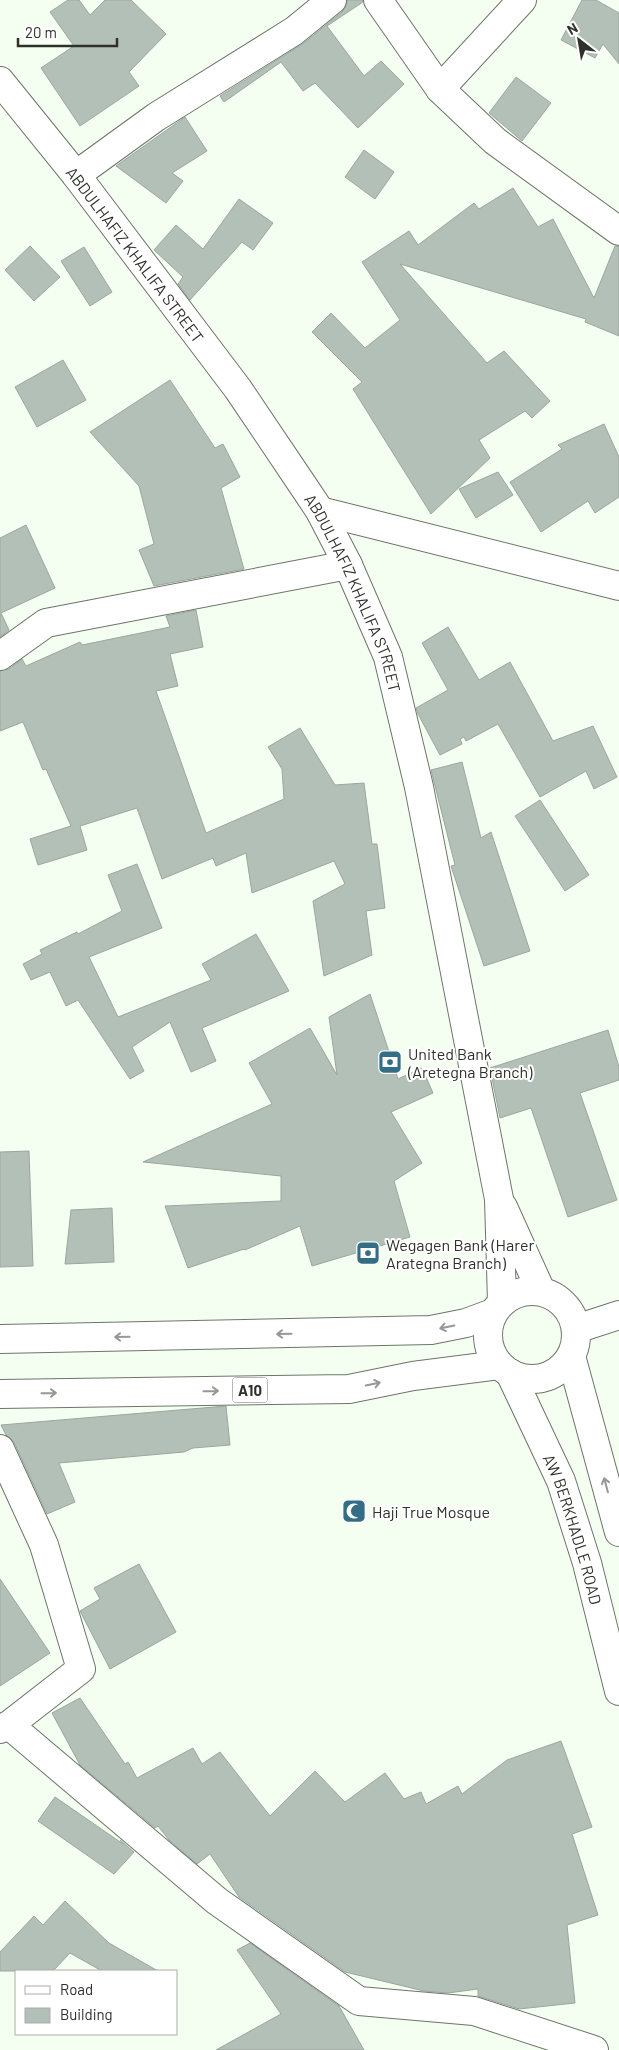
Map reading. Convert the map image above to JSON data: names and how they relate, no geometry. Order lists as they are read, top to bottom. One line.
{"streets":{"main road":["ABDULHAFIZ KHALIFA STREET","A10","AW BERKHADLE ROAD"]},"crossings":[["A10","AW BERKHADLE ROAD"]],"places":{"bank":["United Bank (Aretegna Branch)","Wegagen Bank (Harer Arategna Branch)"],"mosque":["Haji True Mosque"]},"legend":["Road","Building"],"scale_bar":"20 m","north":"top left"}
